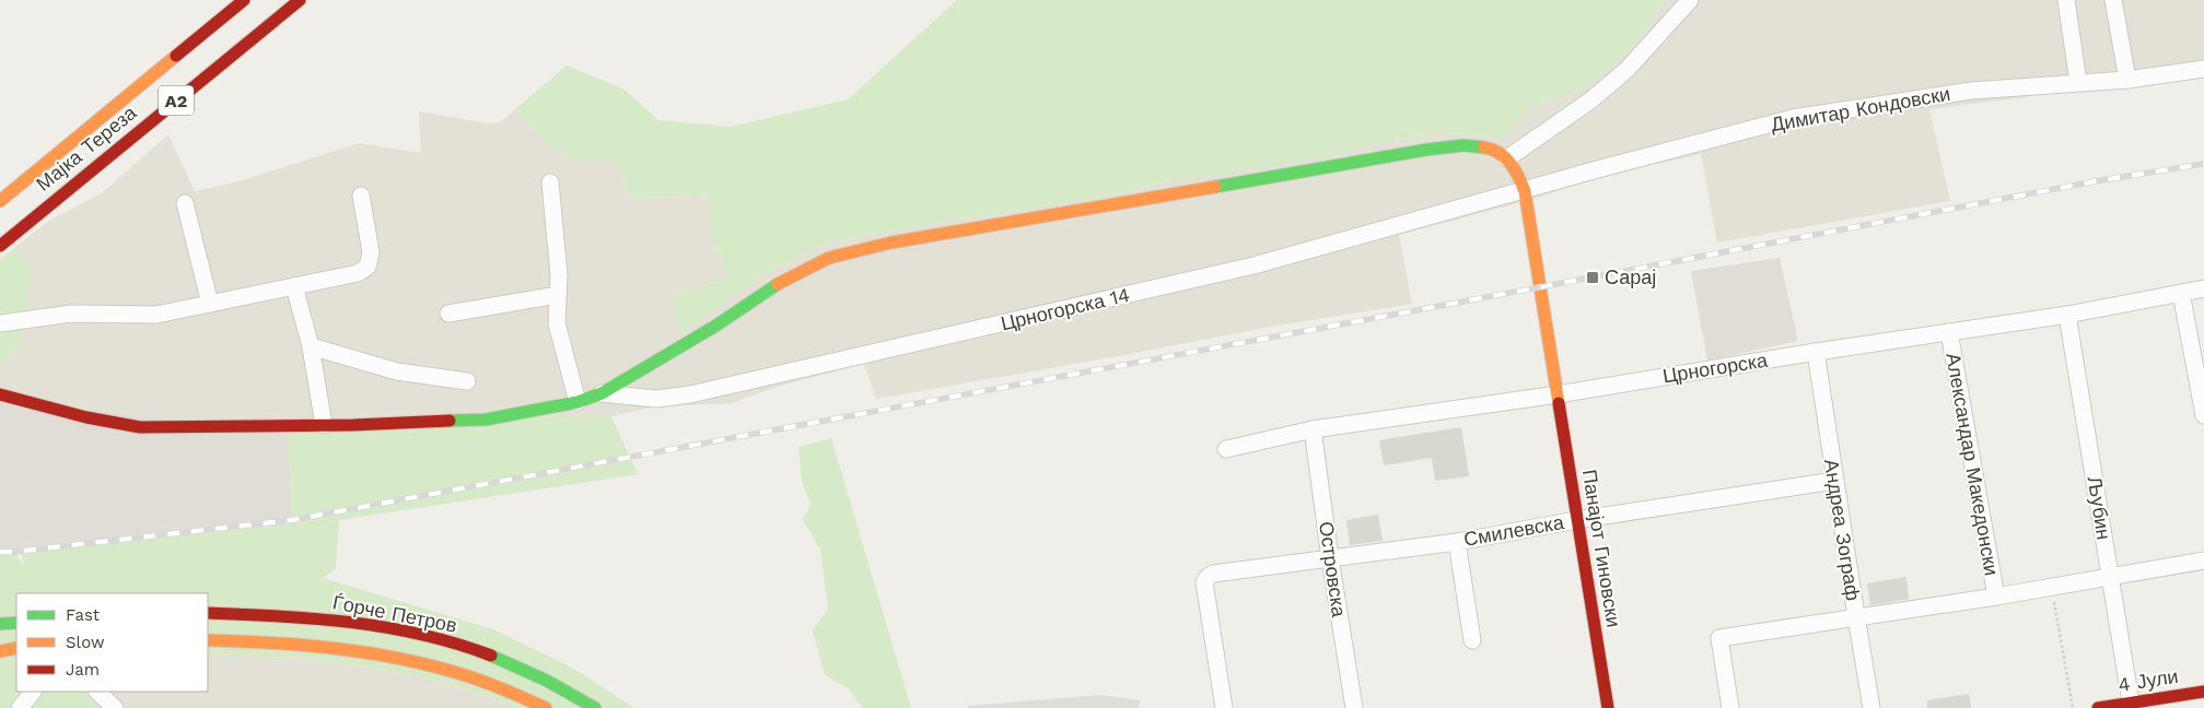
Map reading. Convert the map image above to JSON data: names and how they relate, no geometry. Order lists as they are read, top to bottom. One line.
{"streets":{"main road":["A2","Мајка Тереза","Панајот Гиновски","Ѓорче Петров","4 Јули"],"street":["Димитар Кондовски","Црногорска 14","Црногорска","Александар Македонски","Љубин","Андреа Зограф","Смилевска","Островска"]},"crossings":[["Димитар Кондовски","Црногорска 14"],["Димитар Кондовски","Панајот Гиновски"],["Црногорска 14","Панајот Гиновски"],["Црногорска","Александар Македонски"],["Црногорска","Љубин"],["Црногорска","Андреа Зограф"],["Црногорска","Панајот Гиновски"],["Црногорска","Островска"],["Александар Македонски","Љубин"],["Александар Македонски","Андреа Зограф"],["Љубин","4 Јули"],["Андреа Зограф","Смилевска"],["Смилевска","Панајот Гиновски"],["Смилевска","Островска"]],"places":{"transit":["Сарај"]},"legend":["Fast","Slow","Jam"]}
